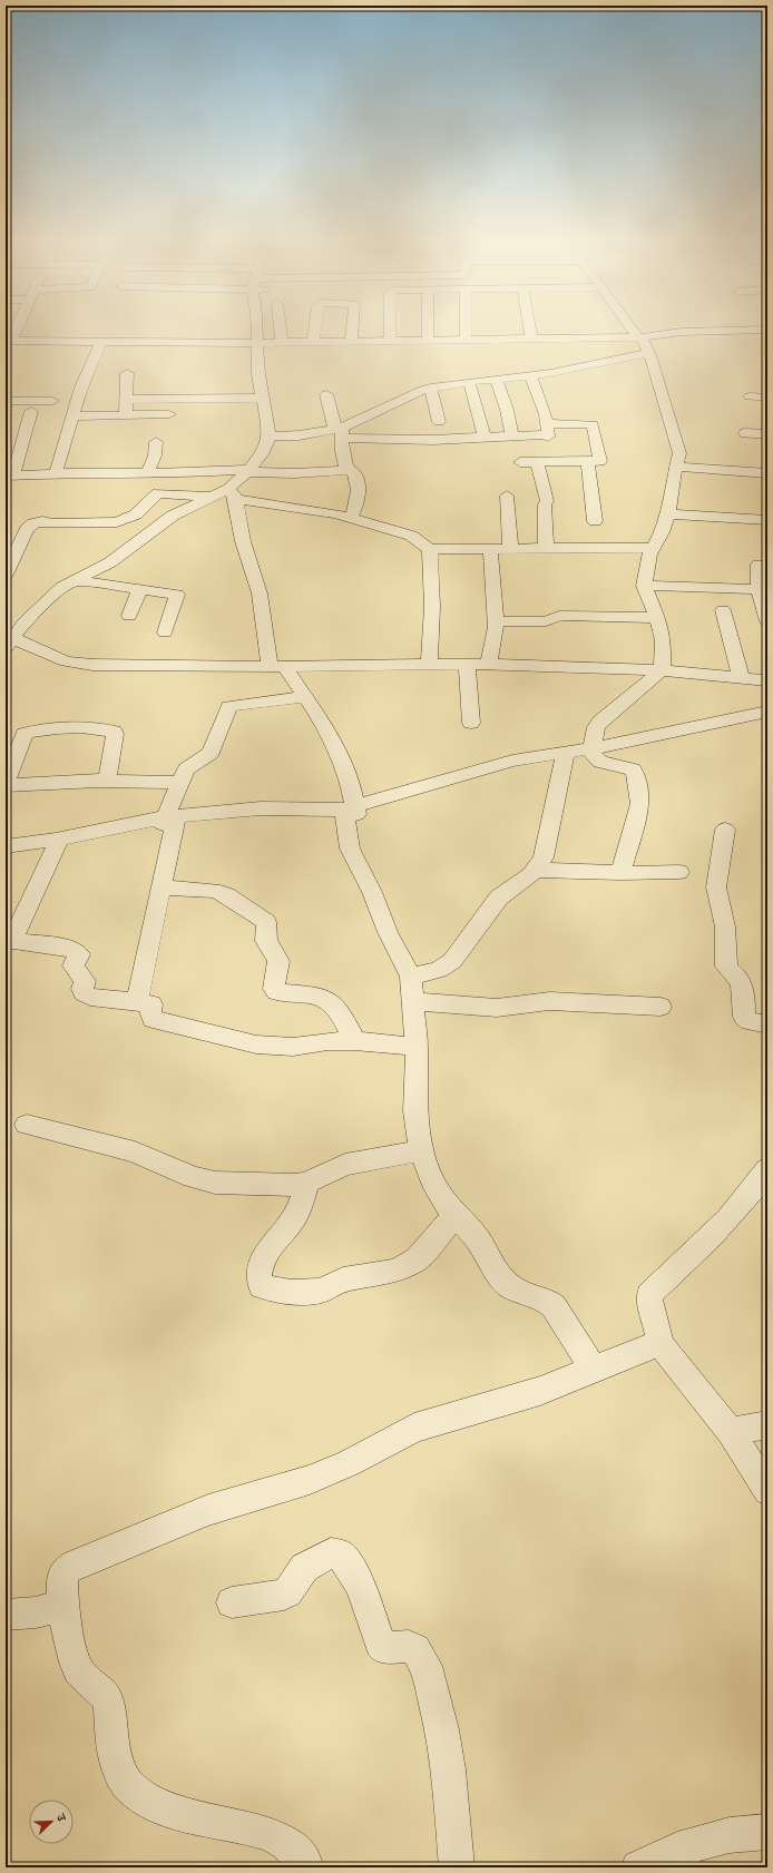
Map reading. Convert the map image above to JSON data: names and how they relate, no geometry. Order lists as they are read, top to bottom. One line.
{"north":"top right"}
